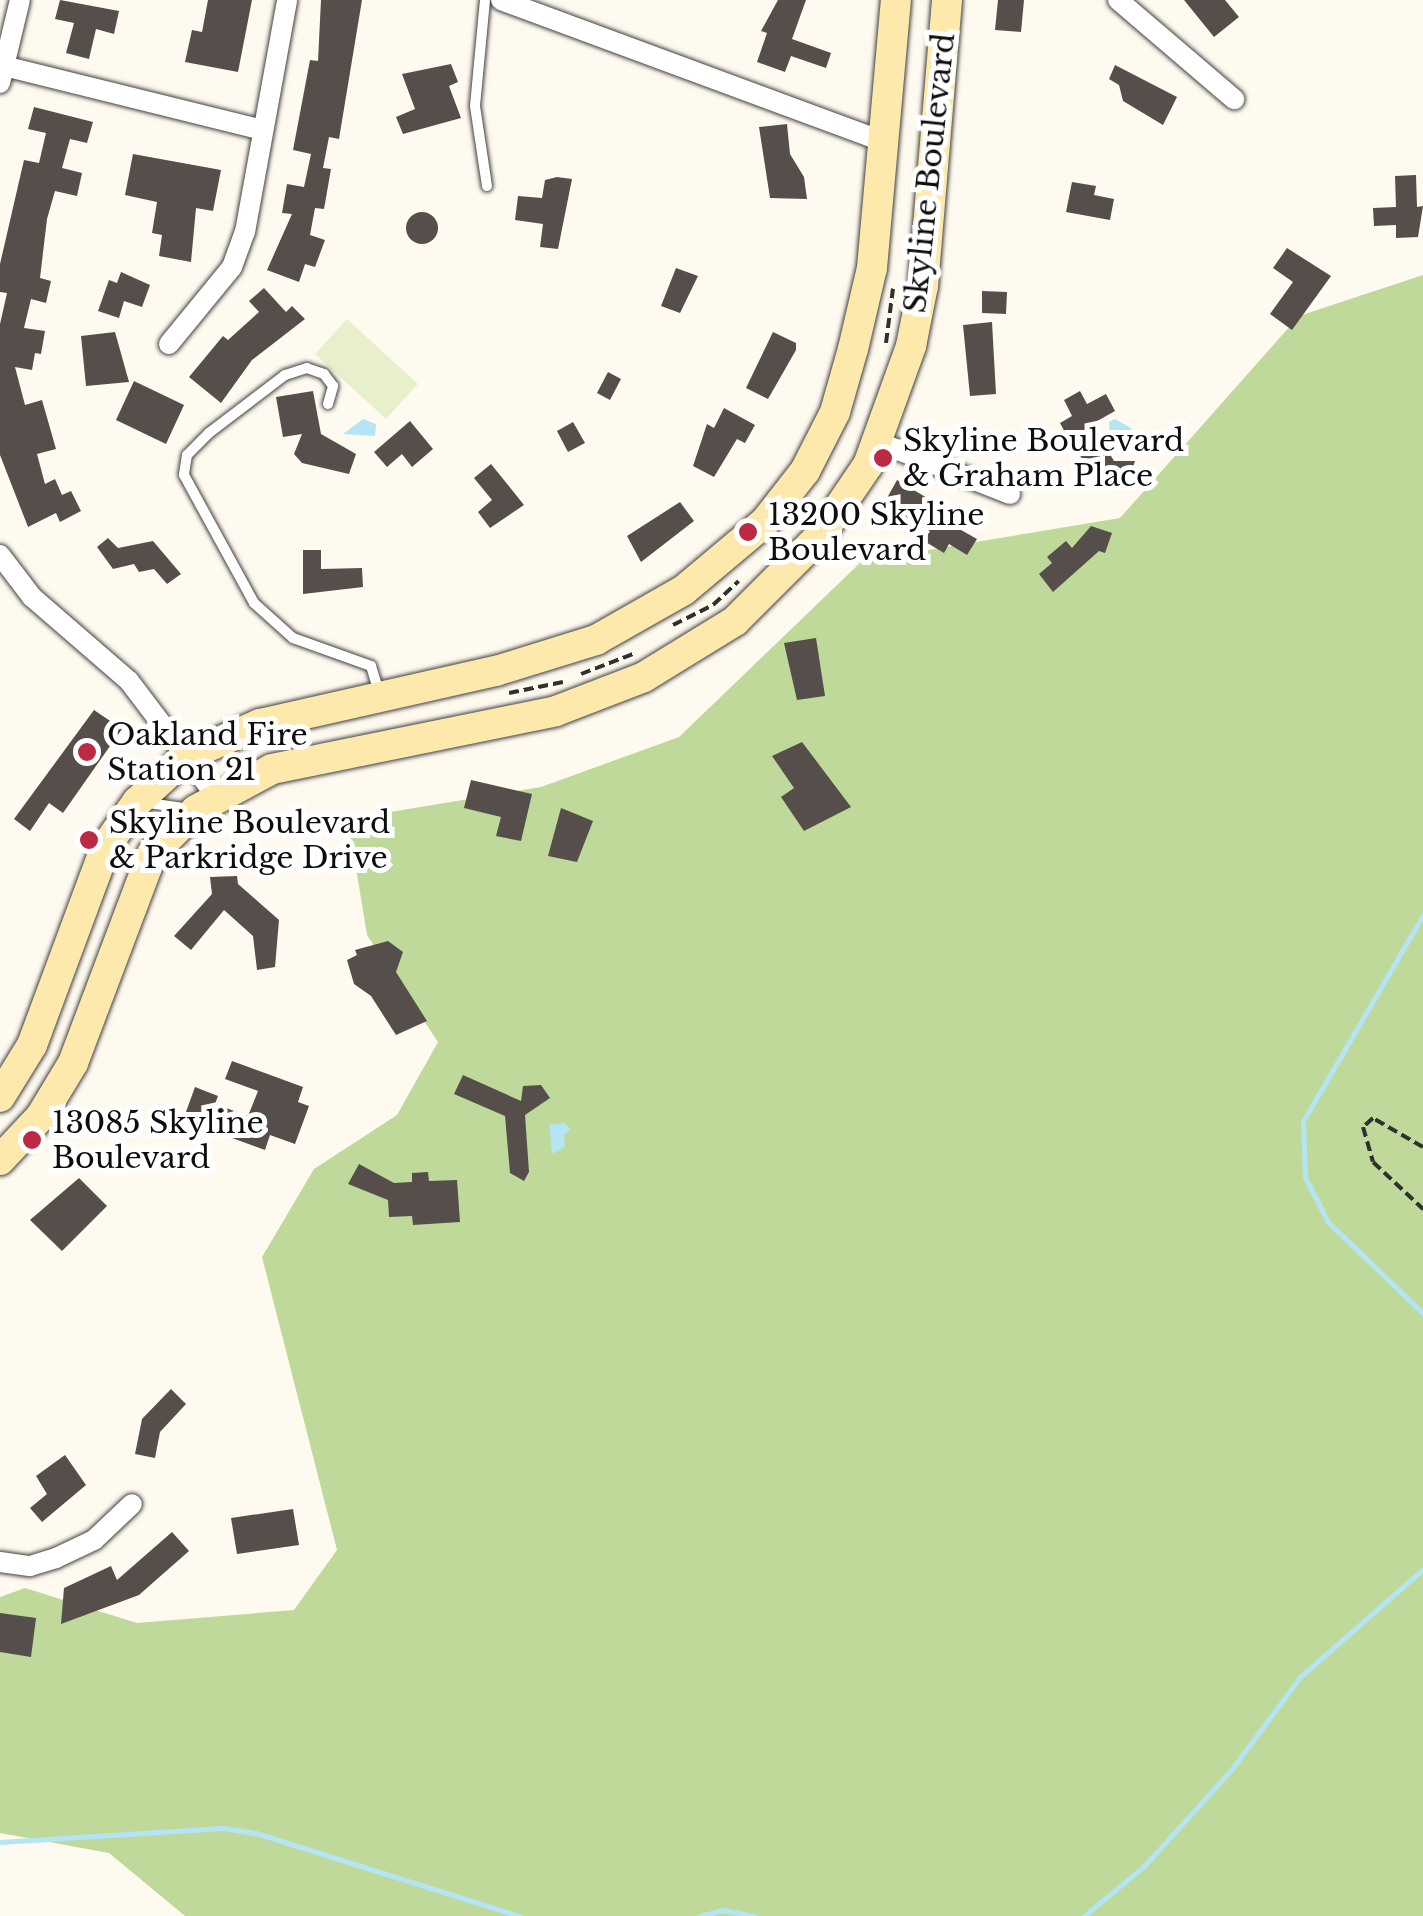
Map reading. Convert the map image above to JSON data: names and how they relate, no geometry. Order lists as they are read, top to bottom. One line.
{"streets":{"main road":["Skyline Boulevard"]},"places":["Skyline Boulevard & Graham Place","13200 Skyline Boulevard","Oakland Fire Station 21","Skyline Boulevard & Parkridge Drive","13085 Skyline Boulevard"]}
